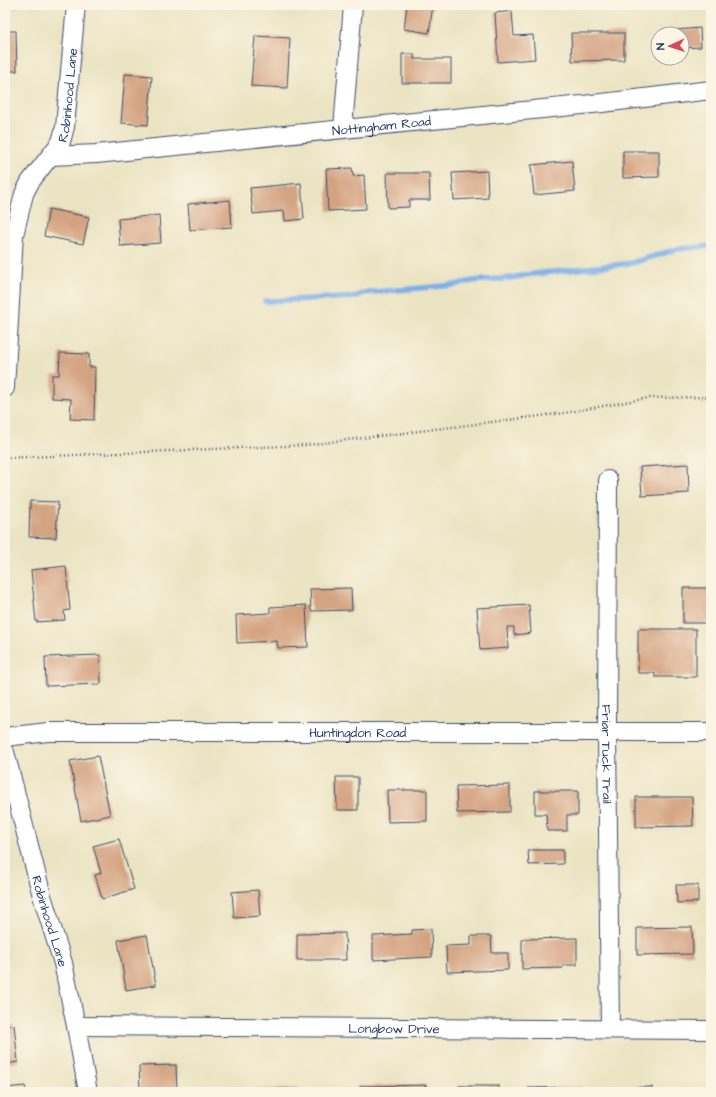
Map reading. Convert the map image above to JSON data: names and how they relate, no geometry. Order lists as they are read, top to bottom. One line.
{"streets":{"street":["Robinhood Lane","Nottingham Road","Huntingdon Road","Friar Tuck Trail","Longbow Drive"]},"crossings":[["Robinhood Lane","Nottingham Road"],["Robinhood Lane","Longbow Drive"],["Huntingdon Road","Friar Tuck Trail"],["Friar Tuck Trail","Longbow Drive"]],"north":"left"}
